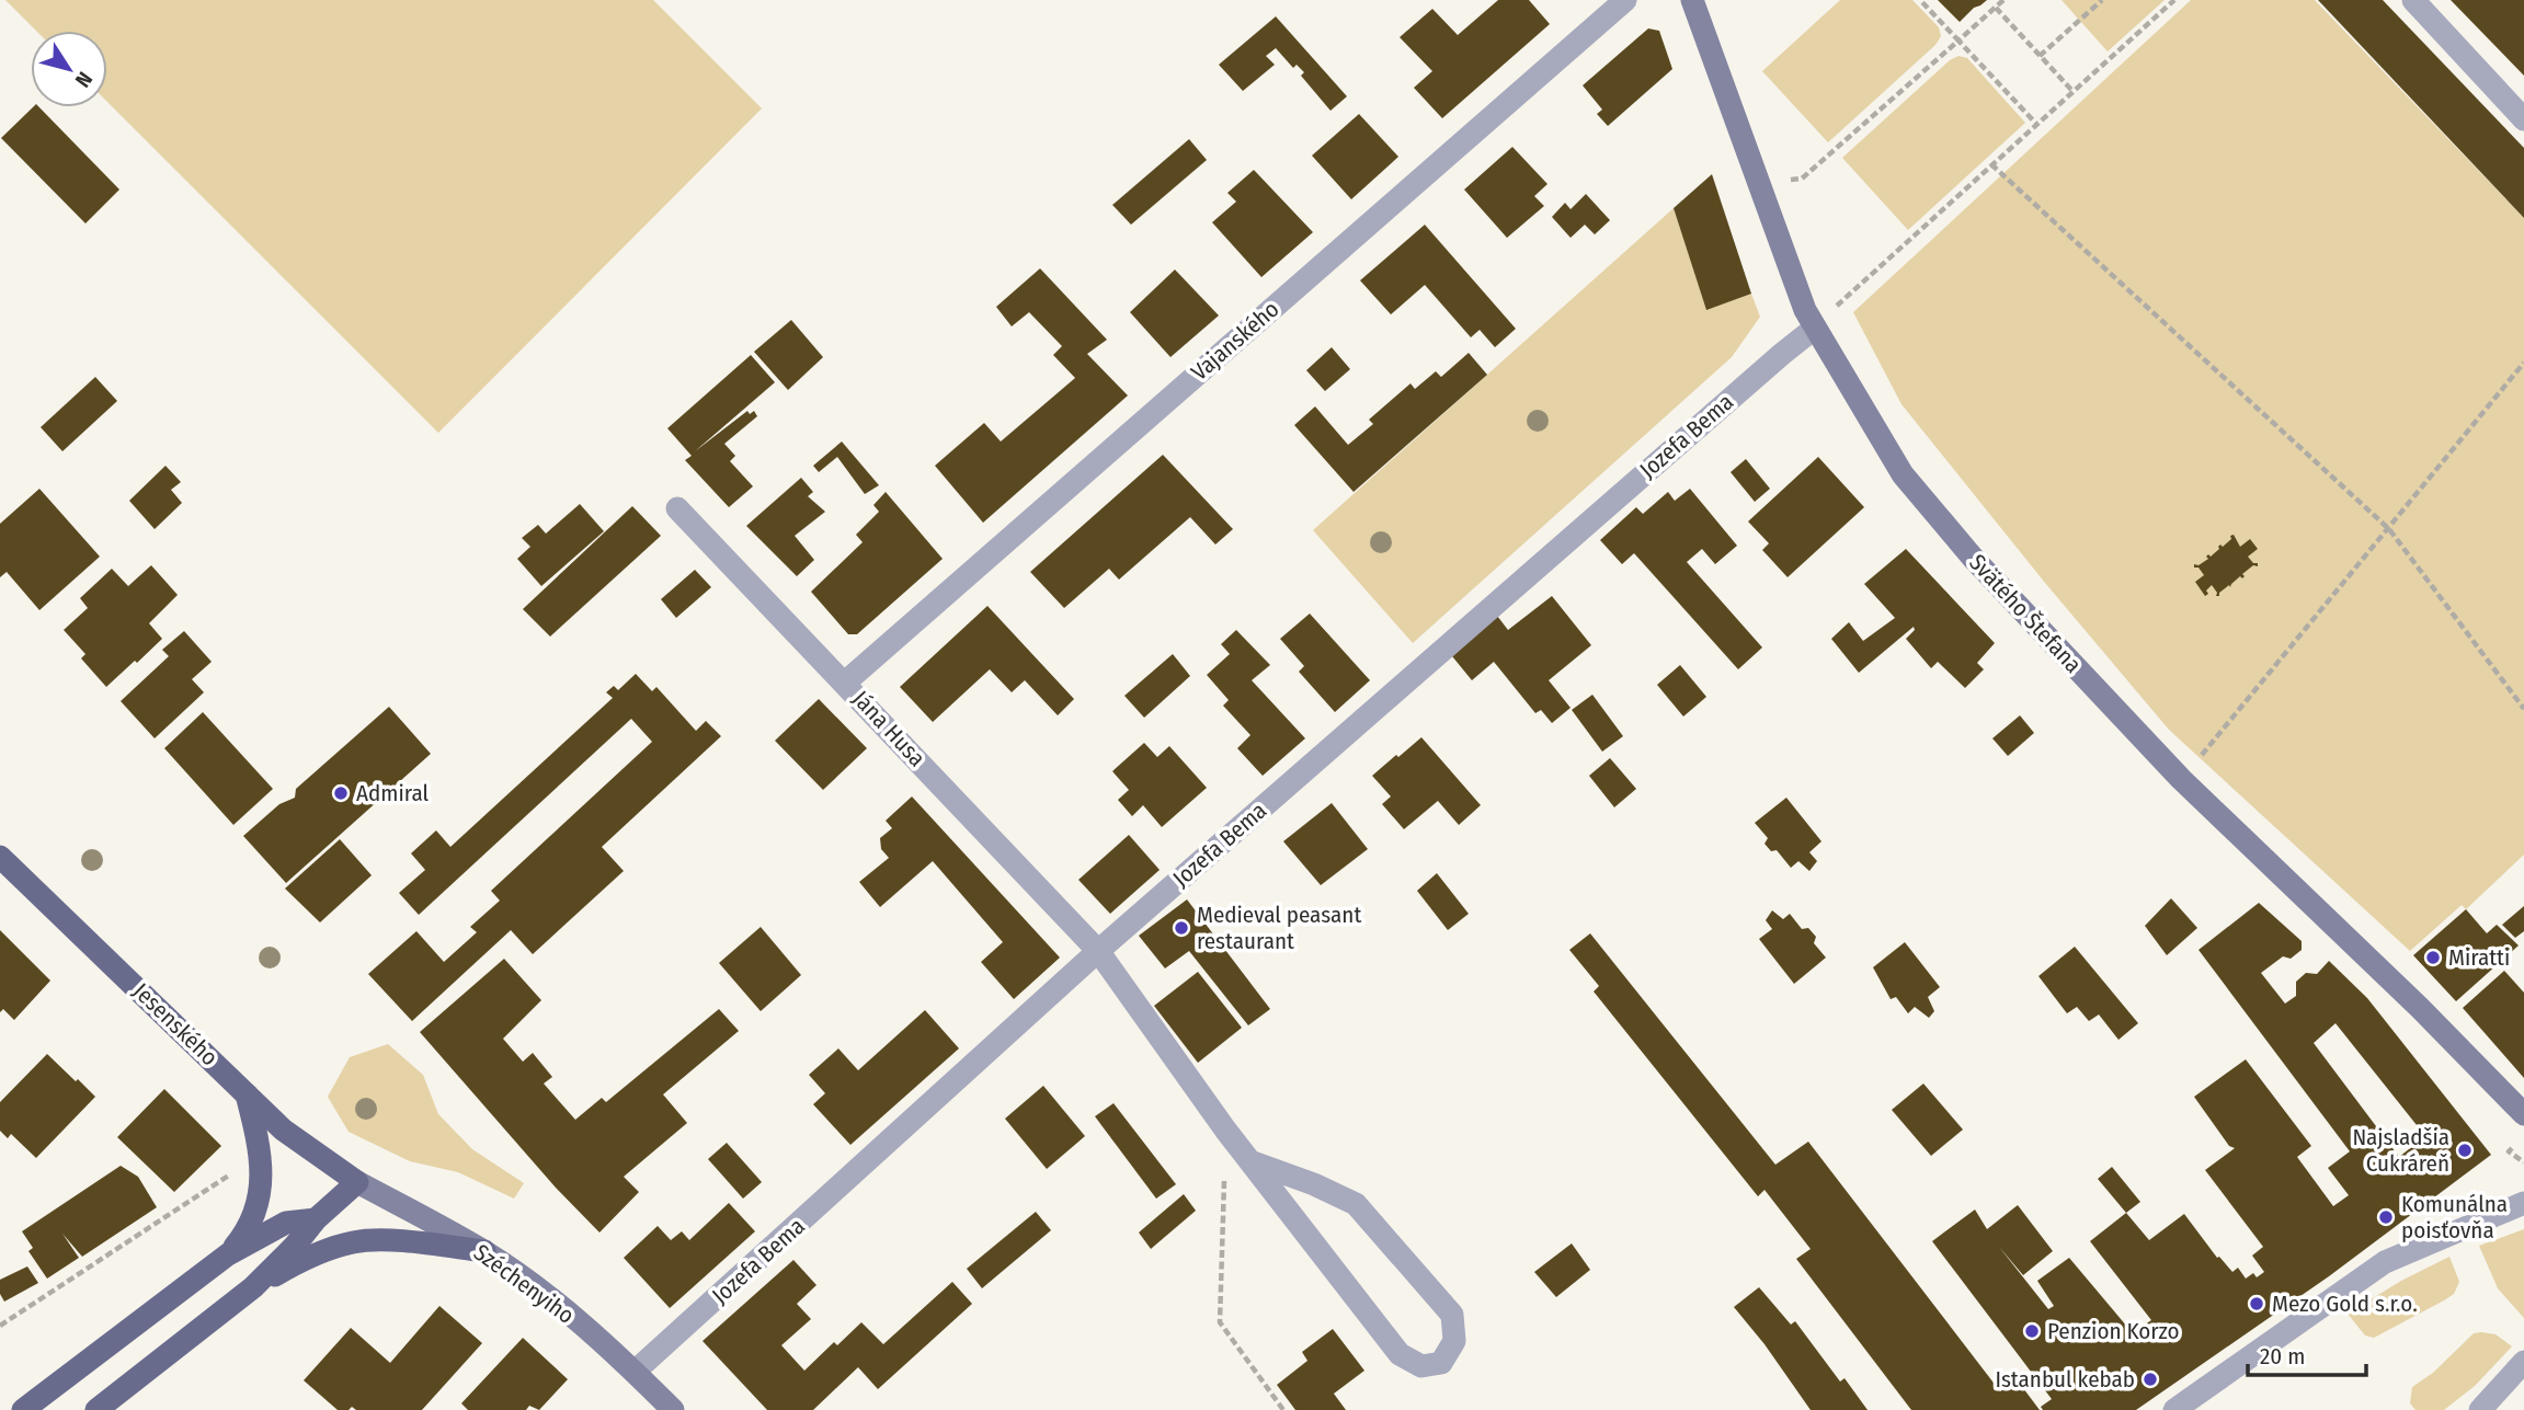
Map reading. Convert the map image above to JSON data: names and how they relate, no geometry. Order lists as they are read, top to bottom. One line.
{"streets":{"main road":["Jesenského"],"street":["Vajanského","Jozefa Bema","Svätého Štefana","Jána Husa","Széchenyiho"]},"crossings":[["Vajanského","Jána Husa"],["Jozefa Bema","Svätého Štefana"],["Jozefa Bema","Jána Husa"],["Jozefa Bema","Széchenyiho"],["Jesenského","Széchenyiho"]],"places":["Admiral","Medieval peasant restaurant","Miratti","Najsladšia Cukráreň","Komunálna poisťovňa","Mezo Gold s.r.o.","Penzion Korzo","Istanbul kebab"],"scale_bar":"20 m","north":"bottom right"}
